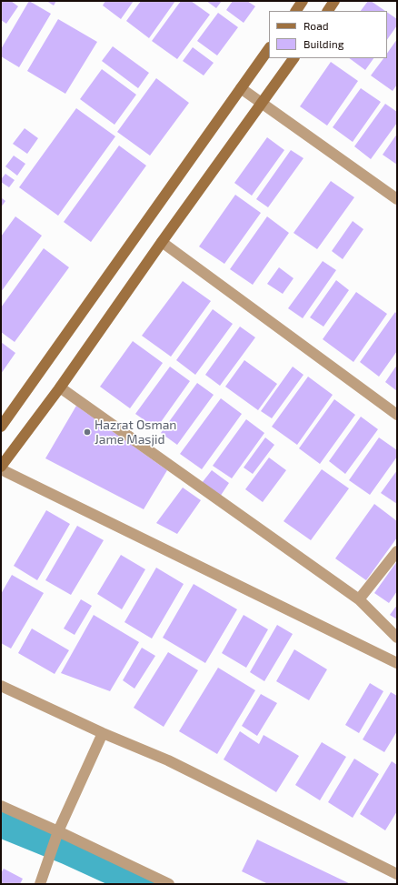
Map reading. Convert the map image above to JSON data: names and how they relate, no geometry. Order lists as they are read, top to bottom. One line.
{"places":["Hazrat Osman Jame Masjid"],"legend":["Road","Building"]}
